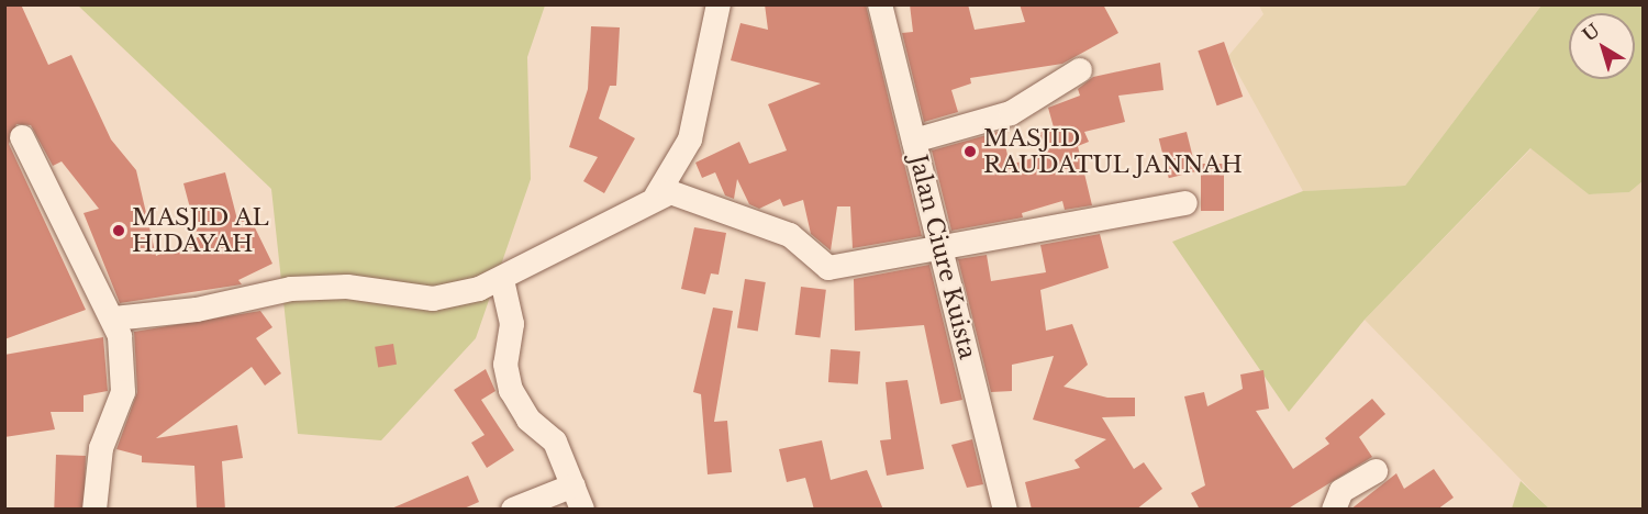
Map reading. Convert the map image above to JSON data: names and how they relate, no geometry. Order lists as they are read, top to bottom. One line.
{"streets":{"street":["Jalan Ciure Kuista"]},"places":["MASJID RAUDATUL JANNAH","MASJID AL HIDAYAH"],"north":"top left"}
